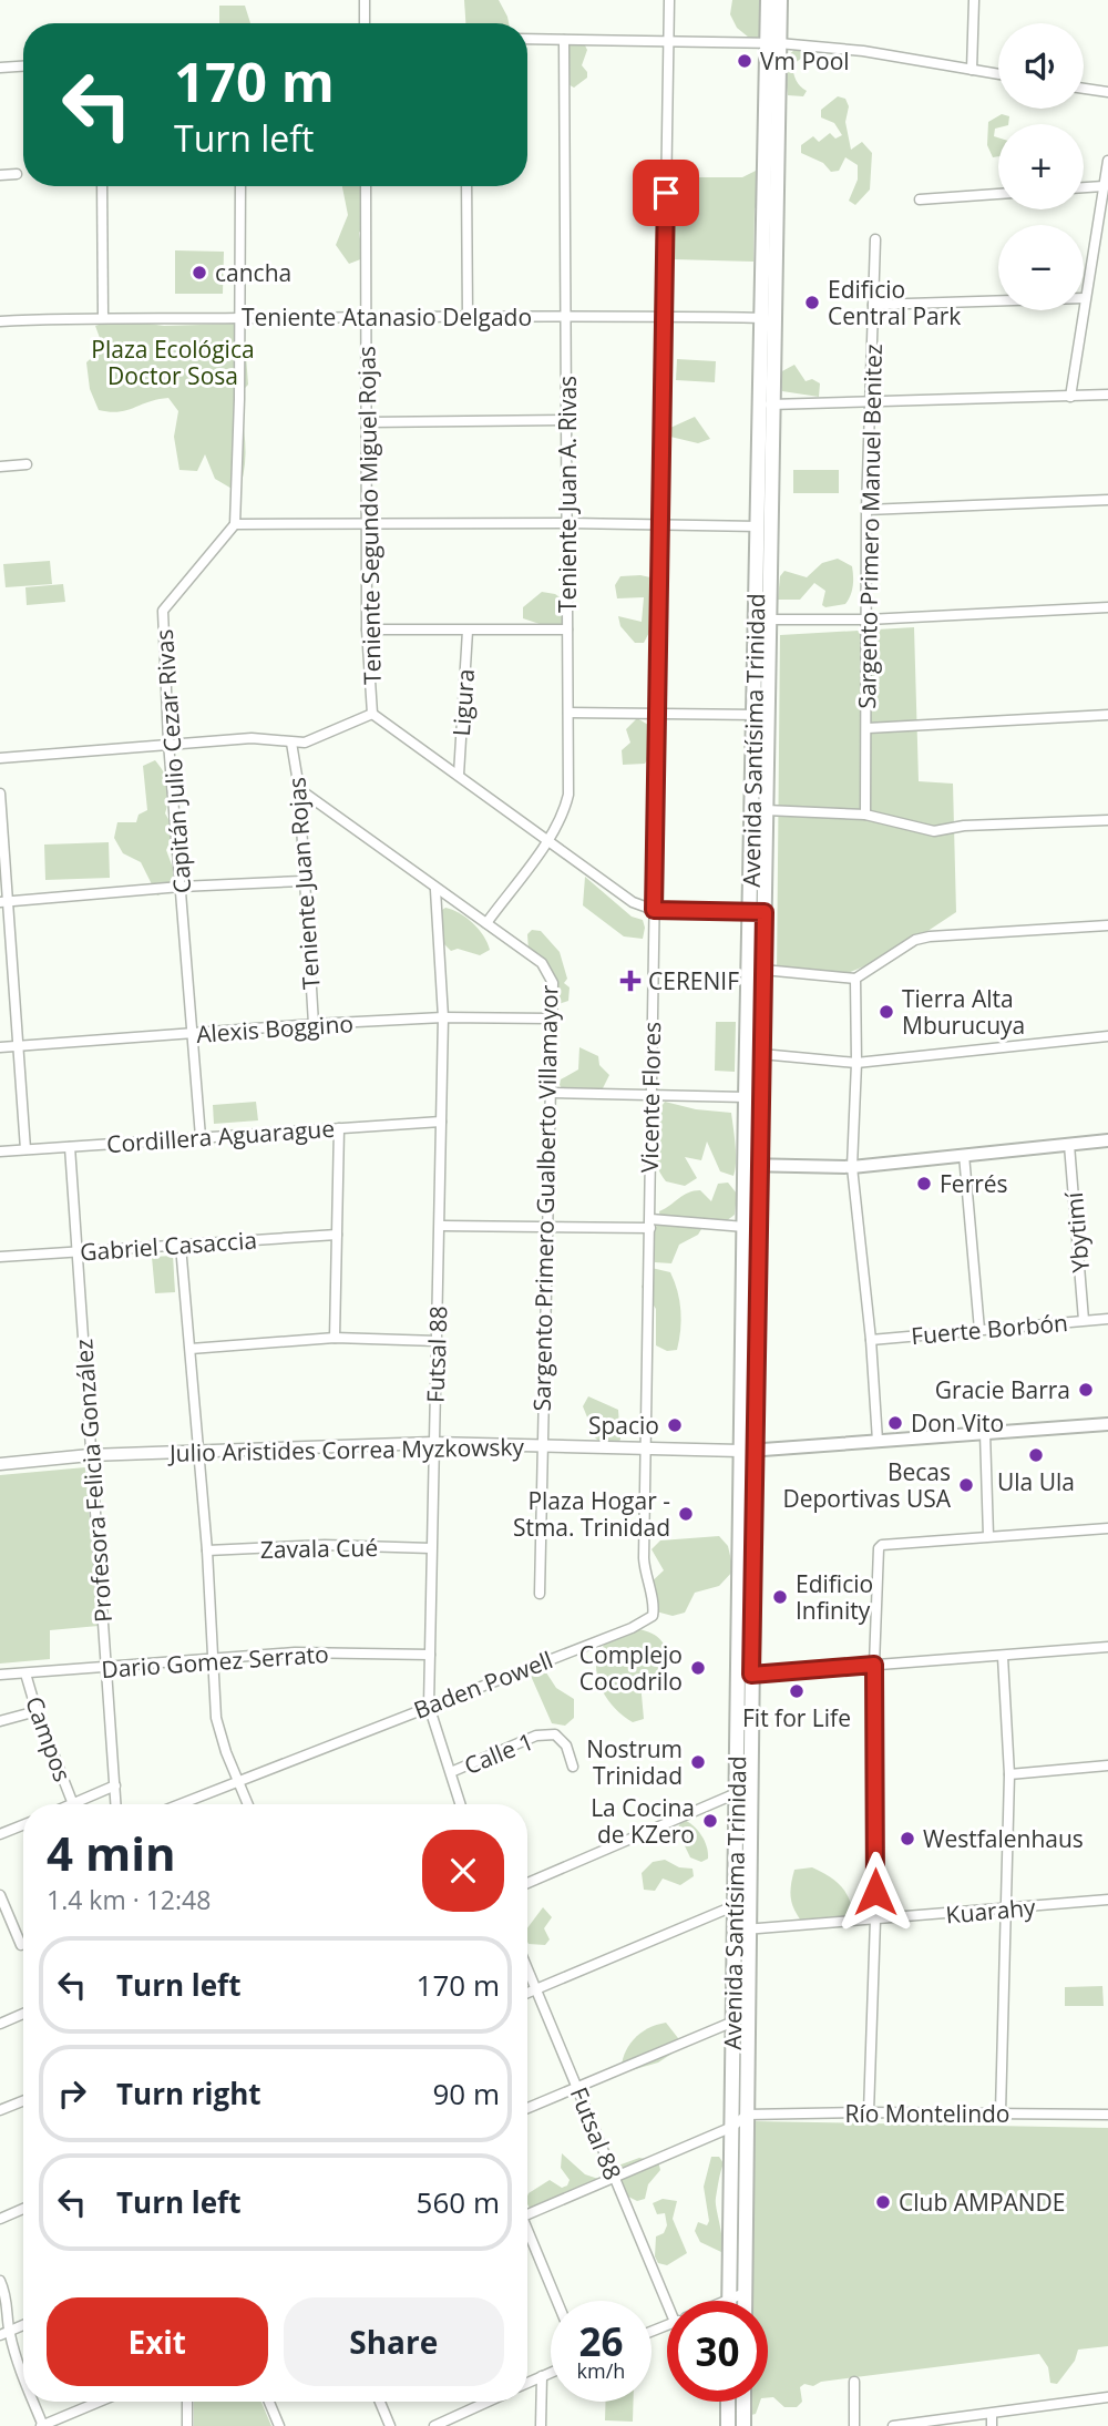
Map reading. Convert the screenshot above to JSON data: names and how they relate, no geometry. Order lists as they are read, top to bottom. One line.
{"streets":{"main road":["Avenida Santísima Trinidad","Julio Aristides Correa Myzkowsky"],"street":["Teniente Atanasio Delgado","Teniente Juan A. Rivas","Teniente Segundo Miguel Rojas","Sargento Primero Manuel Benitez","Ligura","Capitán Julio Cezar Rivas","Teniente Juan Rojas","Alexis Boggino","Vicente Flores","Cordillera Aguarague","Sargento Primero Gualberto Villamayor","Ybytimí","Gabriel Casaccia","Fuerte Borbón","Futsal 88","Profesora Felicia González","Zavala Cué","Dario Gomez Serrato","Baden Powell","Campos","Calle 1","Kuarahy","Río Montelindo"]},"crossings":[["Teniente Atanasio Delgado","Teniente Juan A. Rivas"],["Teniente Atanasio Delgado","Teniente Segundo Miguel Rojas"],["Teniente Atanasio Delgado","Avenida Santísima Trinidad"],["Teniente Atanasio Delgado","Vicente Flores"],["Teniente Juan A. Rivas","Sargento Primero Gualberto Villamayor"],["Avenida Santísima Trinidad","Julio Aristides Correa Myzkowsky"],["Avenida Santísima Trinidad","Kuarahy"],["Avenida Santísima Trinidad","Río Montelindo"],["Capitán Julio Cezar Rivas","Alexis Boggino"],["Capitán Julio Cezar Rivas","Cordillera Aguarague"],["Teniente Juan Rojas","Alexis Boggino"],["Teniente Juan Rojas","Sargento Primero Gualberto Villamayor"],["Alexis Boggino","Sargento Primero Gualberto Villamayor"],["Alexis Boggino","Futsal 88"],["Vicente Flores","Julio Aristides Correa Myzkowsky"],["Vicente Flores","Baden Powell"],["Cordillera Aguarague","Futsal 88"],["Cordillera Aguarague","Profesora Felicia González"],["Sargento Primero Gualberto Villamayor","Futsal 88"],["Sargento Primero Gualberto Villamayor","Julio Aristides Correa Myzkowsky"],["Ybytimí","Fuerte Borbón"],["Gabriel Casaccia","Profesora Felicia González"],["Futsal 88","Julio Aristides Correa Myzkowsky"],["Futsal 88","Zavala Cué"],["Futsal 88","Dario Gomez Serrato"],["Futsal 88","Baden Powell"],["Futsal 88","Calle 1"],["Julio Aristides Correa Myzkowsky","Profesora Felicia González"],["Julio Aristides Correa Myzkowsky","Baden Powell"],["Profesora Felicia González","Dario Gomez Serrato"],["Dario Gomez Serrato","Campos"]],"parks":["Plaza Ecológica Doctor Sosa"],"places":{"other":["Vm Pool","cancha","Edificio Central Park","Tierra Alta Mburucuya","Ferrés","Gracie Barra","Don Vito","Spacio","Ula Ula","Becas Deportivas USA","Plaza Hogar - Stma. Trinidad","Edificio Infinity","Complejo Cocodrilo","Fit for Life","Nostrum Trinidad","La Cocina de KZero","Westfalenhaus","Club AMPANDE"],"health":["CERENIF"]},"page":{"map_buttons":["+","−"],"turn":["170 m","Turn left"],"heading":["4 min","1.4 km · 12:48"],"list":[{"name":"Turn left","value":"170 m"},{"name":"Turn right","value":"90 m"},{"name":"Turn left","value":"560 m"}],"buttons":["Exit","Share"],"speed":"26 km/h","limit":"30"}}
